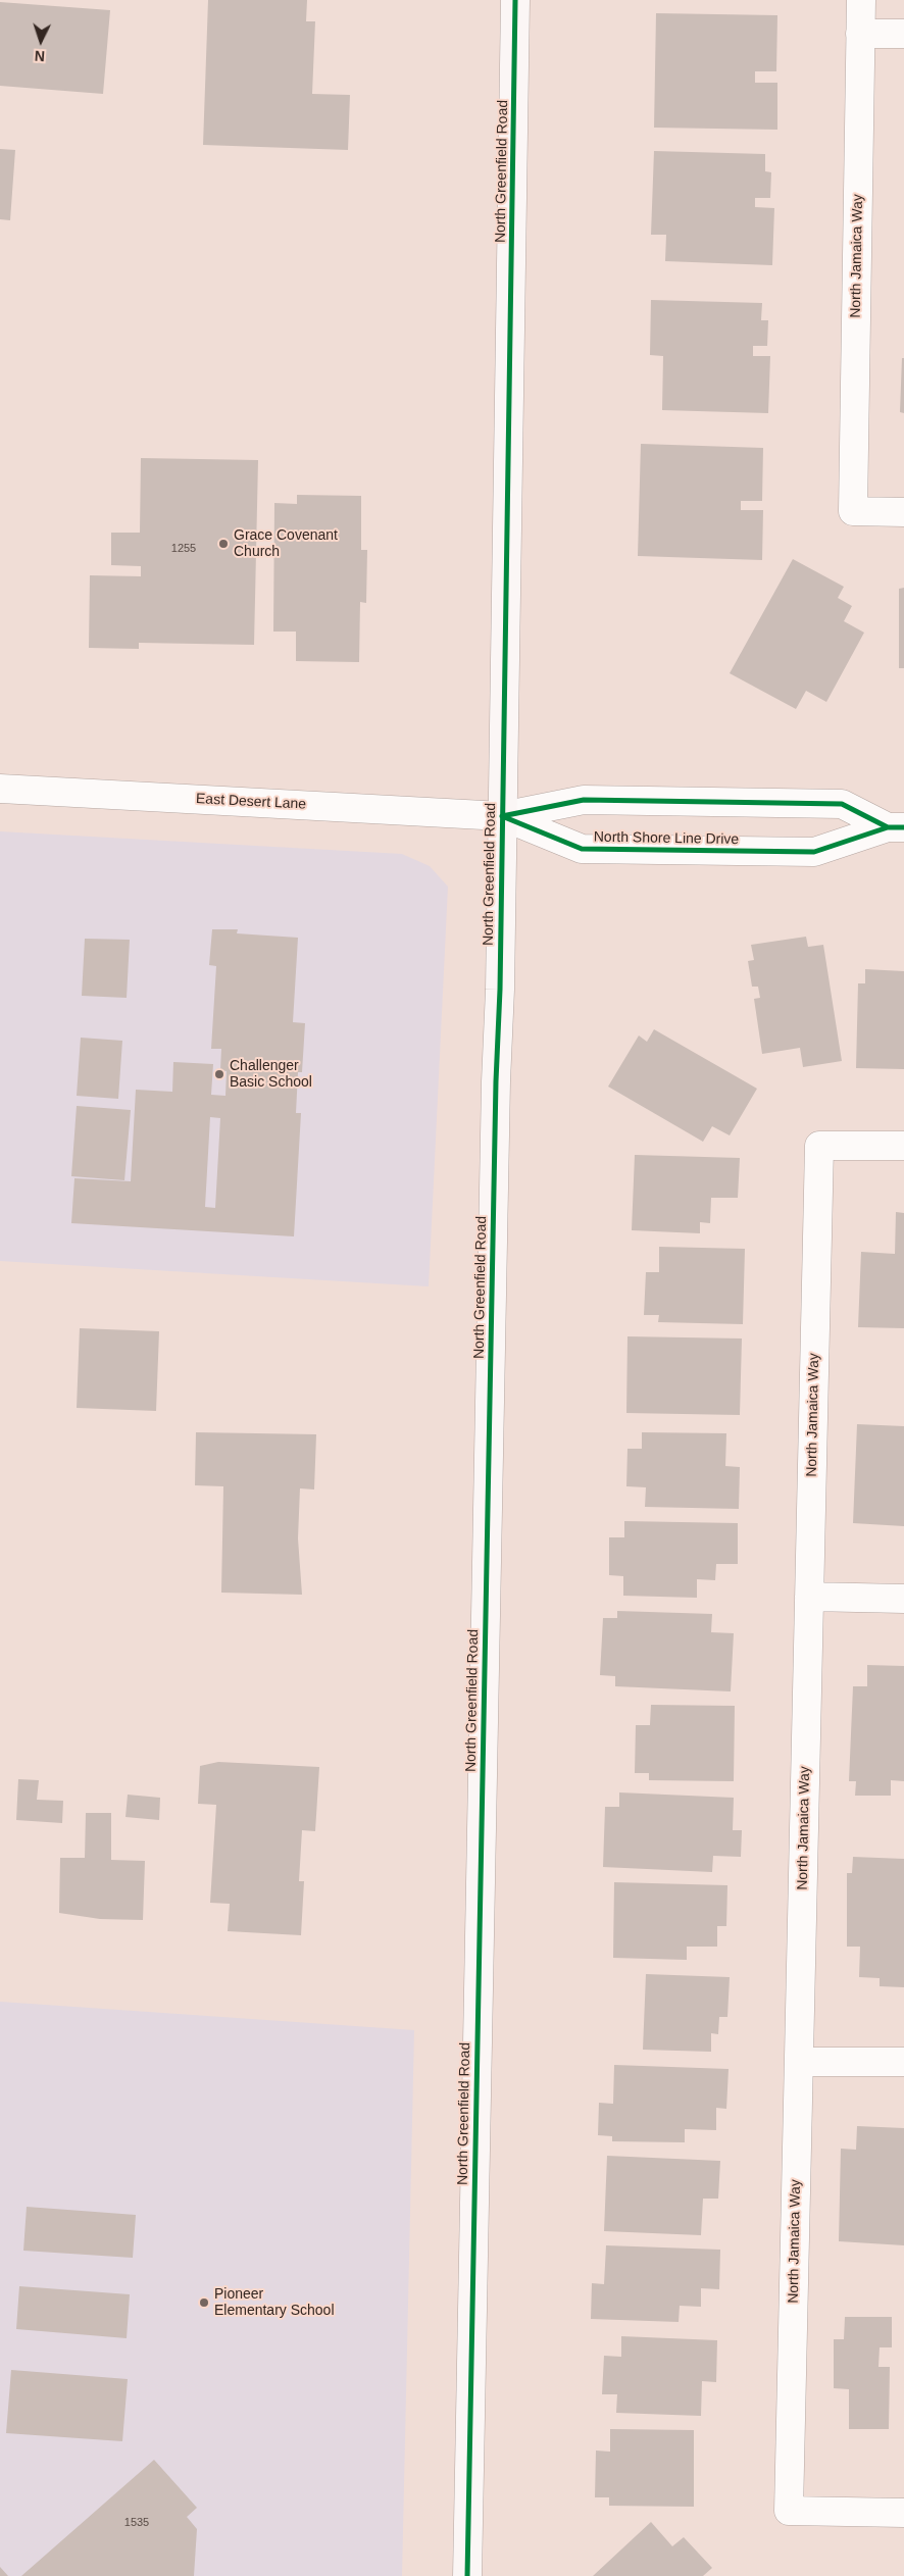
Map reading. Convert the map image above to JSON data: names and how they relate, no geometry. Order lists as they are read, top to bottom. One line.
{"streets":{"main road":["North Greenfield Road"],"street":["North Jamaica Way","East Desert Lane","North Shore Line Drive"]},"crossings":[["North Greenfield Road","East Desert Lane"],["North Greenfield Road","North Shore Line Drive"],["East Desert Lane","North Shore Line Drive"]],"places":["Grace Covenant Church","Challenger Basic School","Pioneer Elementary School"],"house_numbers":["1255","1535"],"north":"bottom"}
